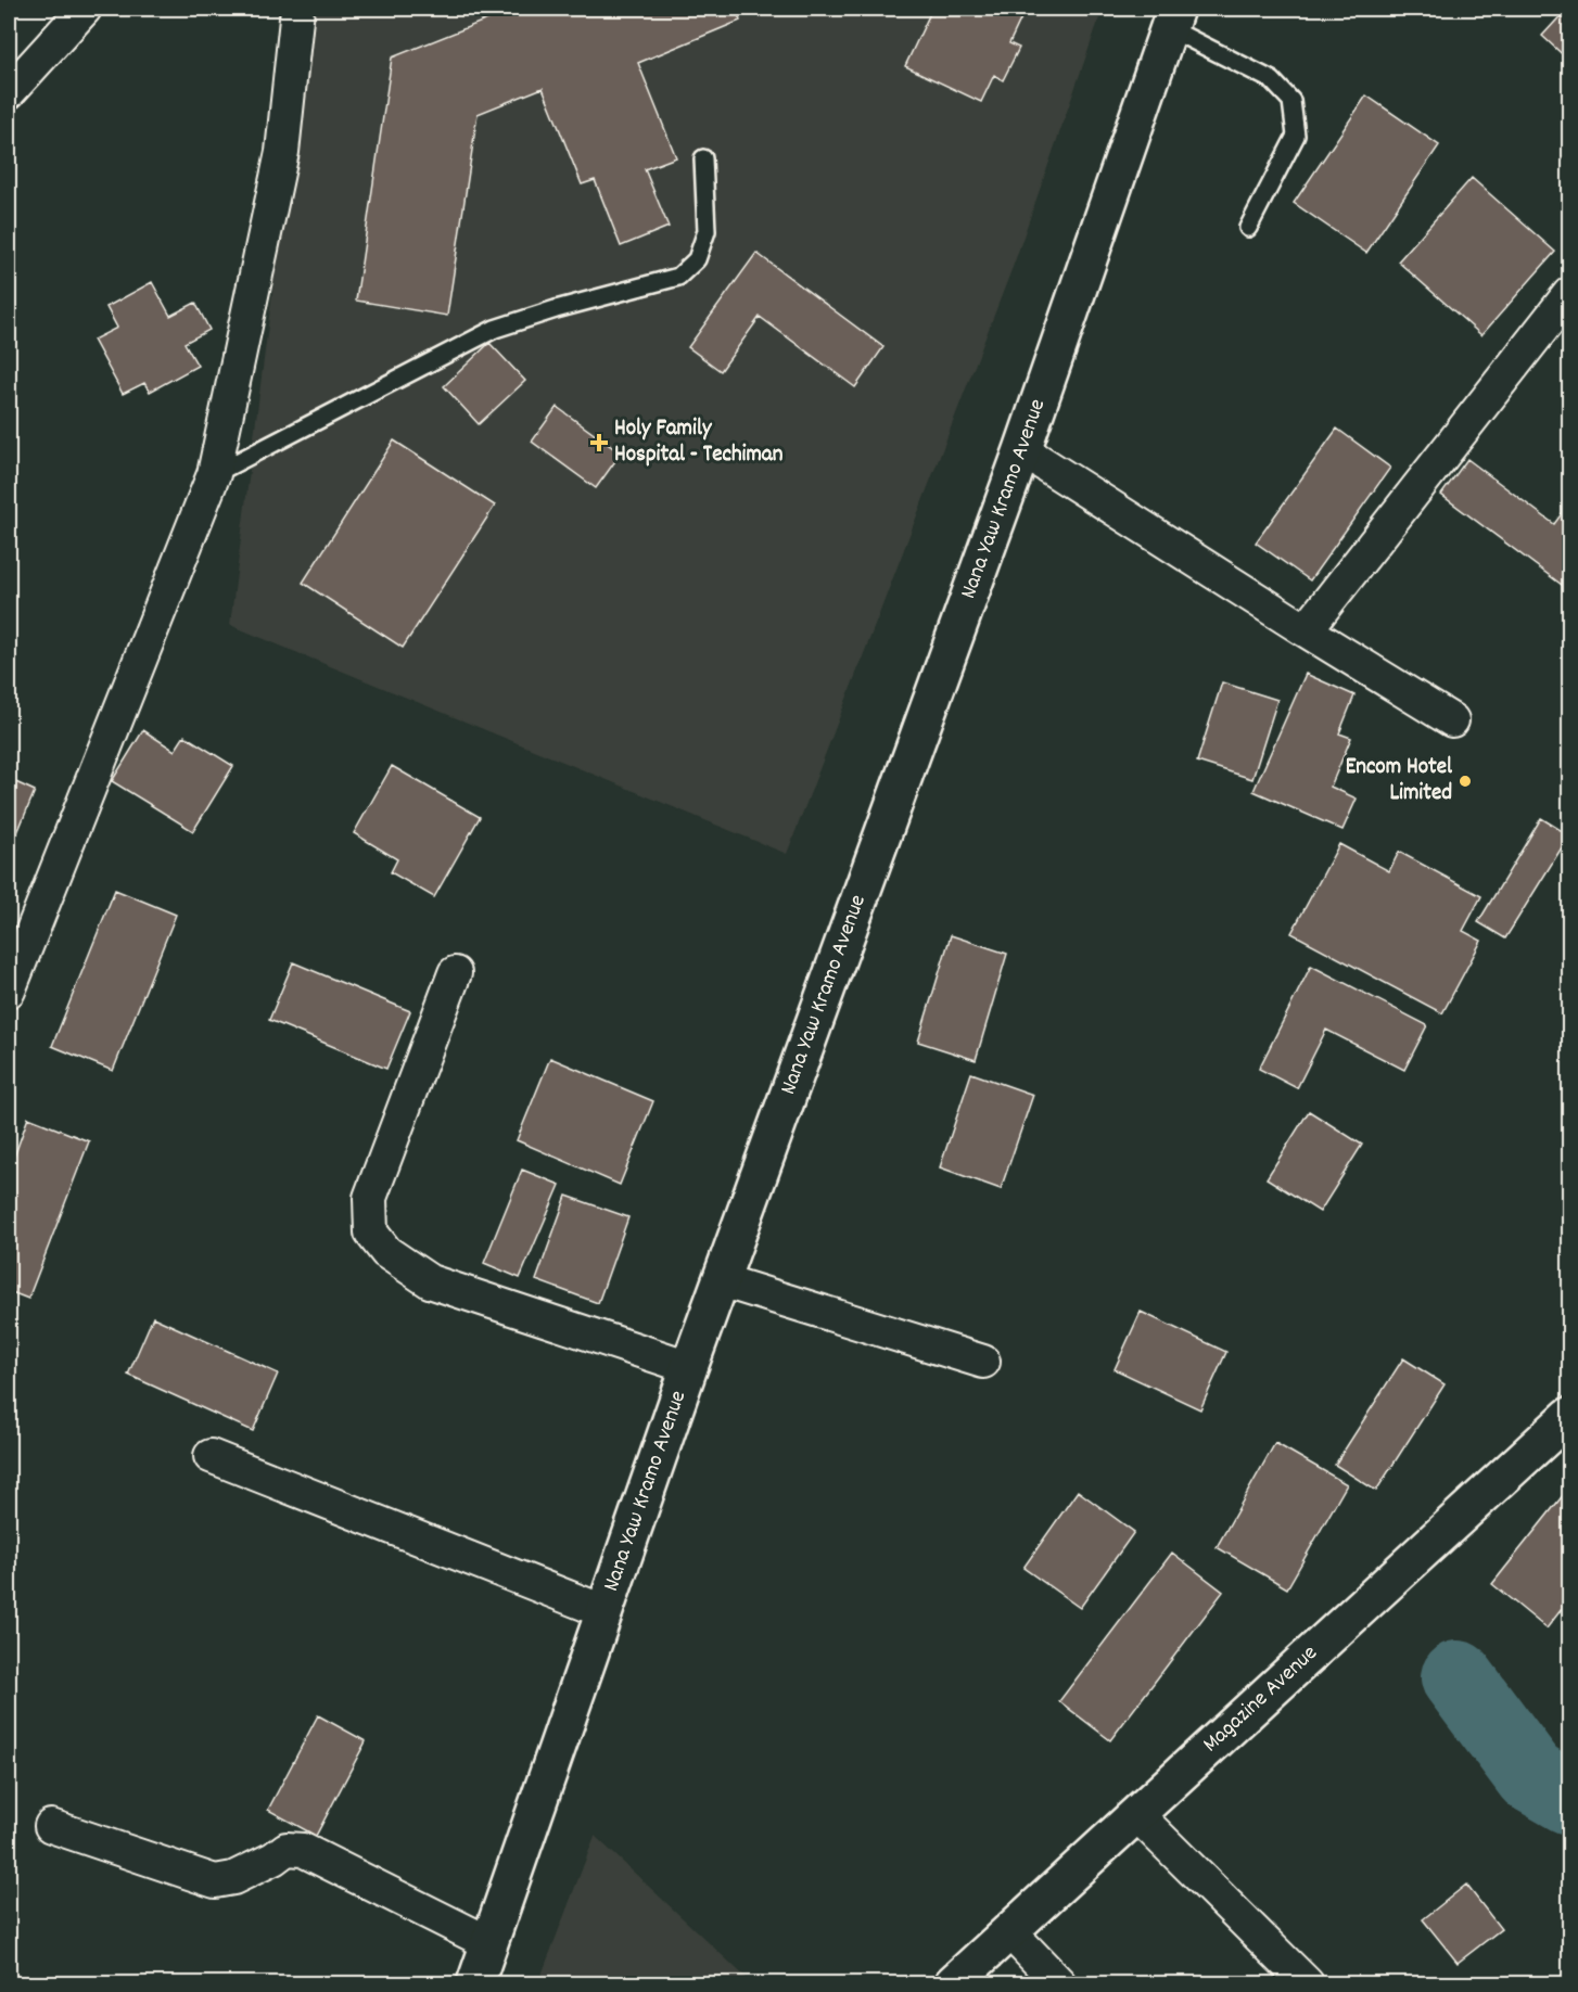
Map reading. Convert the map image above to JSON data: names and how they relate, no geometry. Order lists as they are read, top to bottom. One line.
{"streets":{"main road":["Nana Yaw Kramo Avenue","Magazine Avenue"]},"places":{"health":["Holy Family Hospital - Techiman"],"other":["Encom Hotel Limited"]}}
